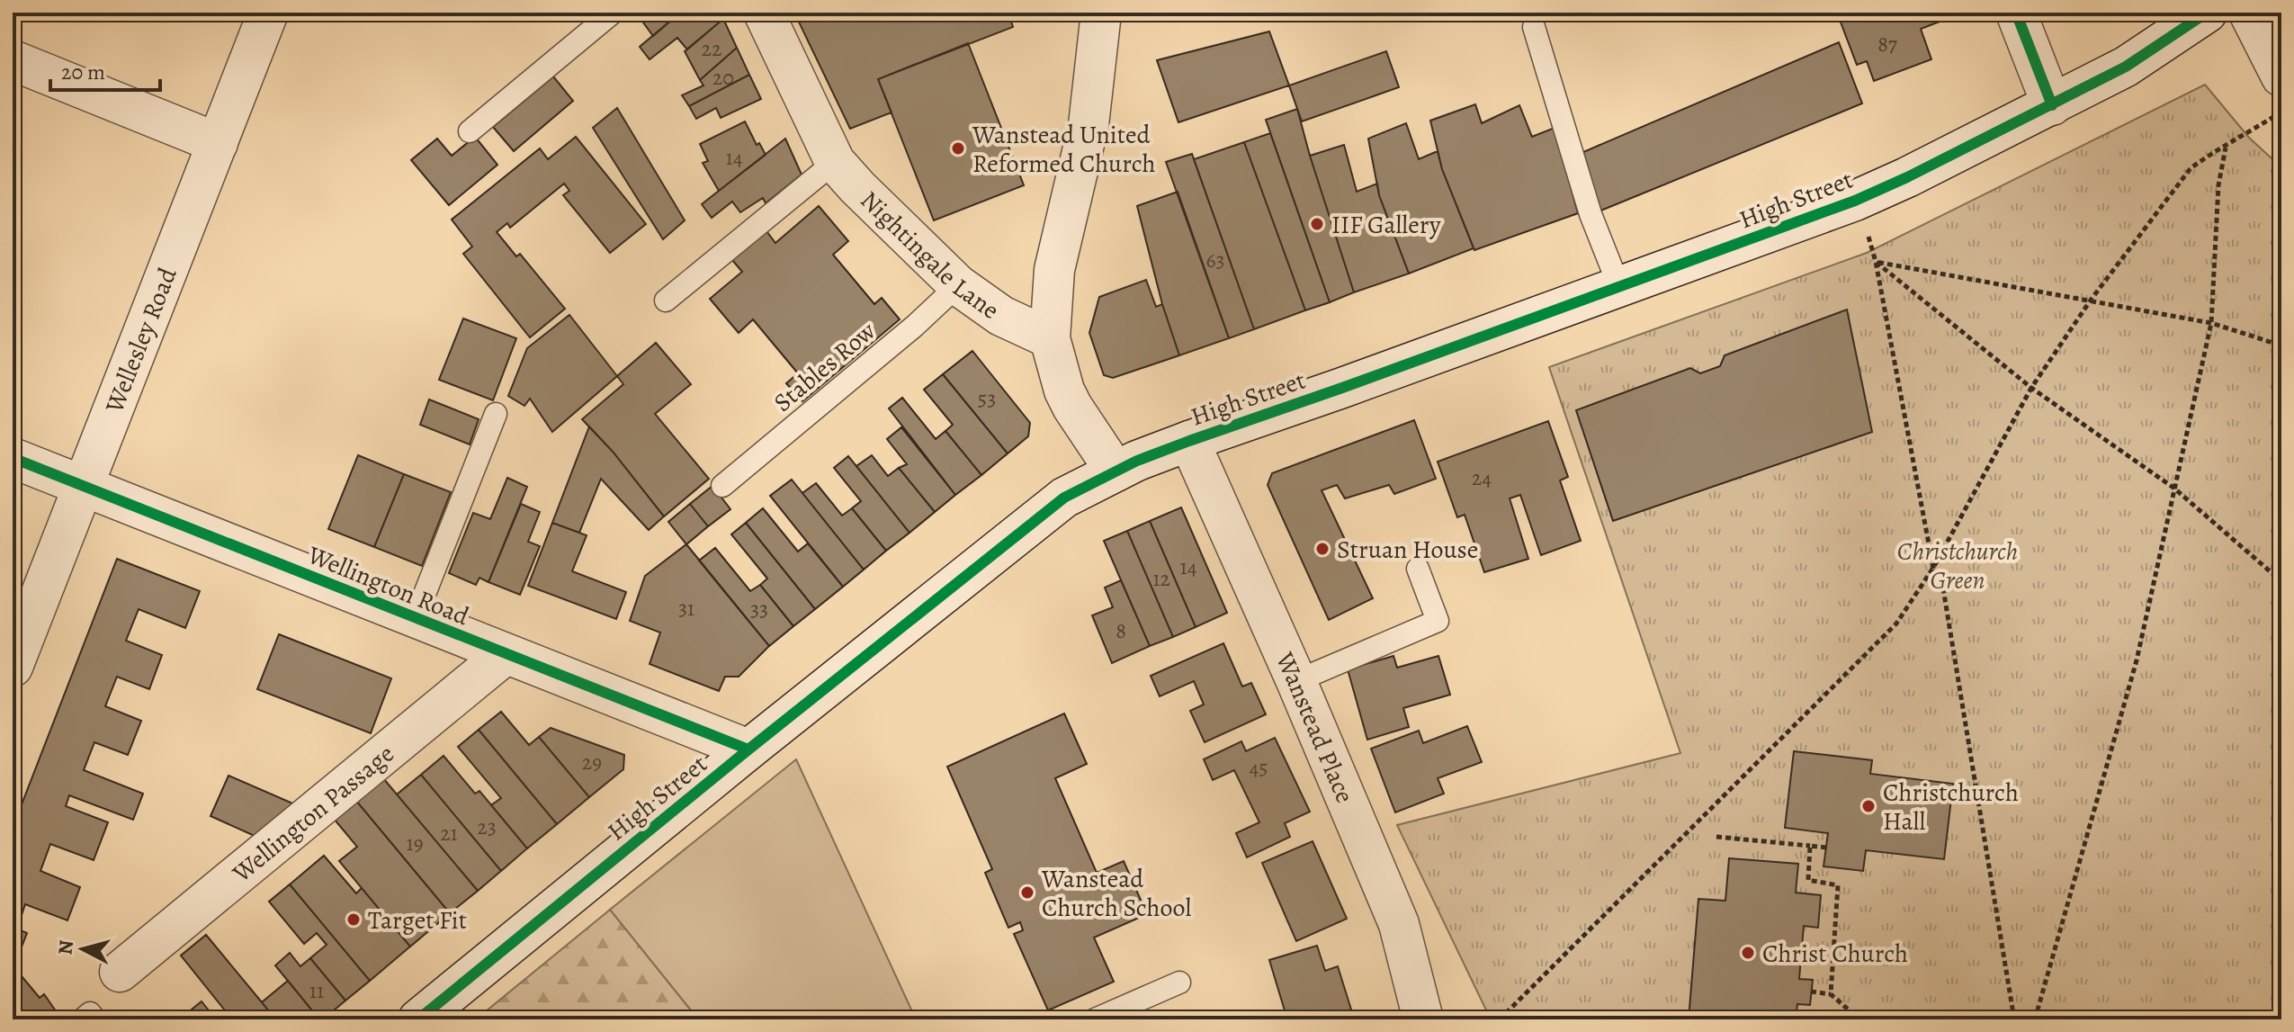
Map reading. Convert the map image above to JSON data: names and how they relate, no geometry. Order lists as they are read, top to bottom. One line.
{"streets":{"street":["High Street","Nightingale Lane","Wellesley Road","Wellington Road","Wanstead Place","Wellington Passage"],"lane":["Stables Row"]},"crossings":[["High Street","Wellington Road"],["High Street","Wanstead Place"],["Nightingale Lane","Stables Row"],["Wellesley Road","Wellington Road"],["Wellington Road","Wellington Passage"]],"parks":["Christchurch Green"],"places":["Wanstead United Reformed Church","IIF Gallery","Struan House","Christchurch Hall","Wanstead Church School","Target Fit","Christ Church"],"house_numbers":["87","22","20","14","63","53","24","14","12","31","33","8","29","45","23","21","19","11"],"scale_bar":"20 m","north":"left"}
